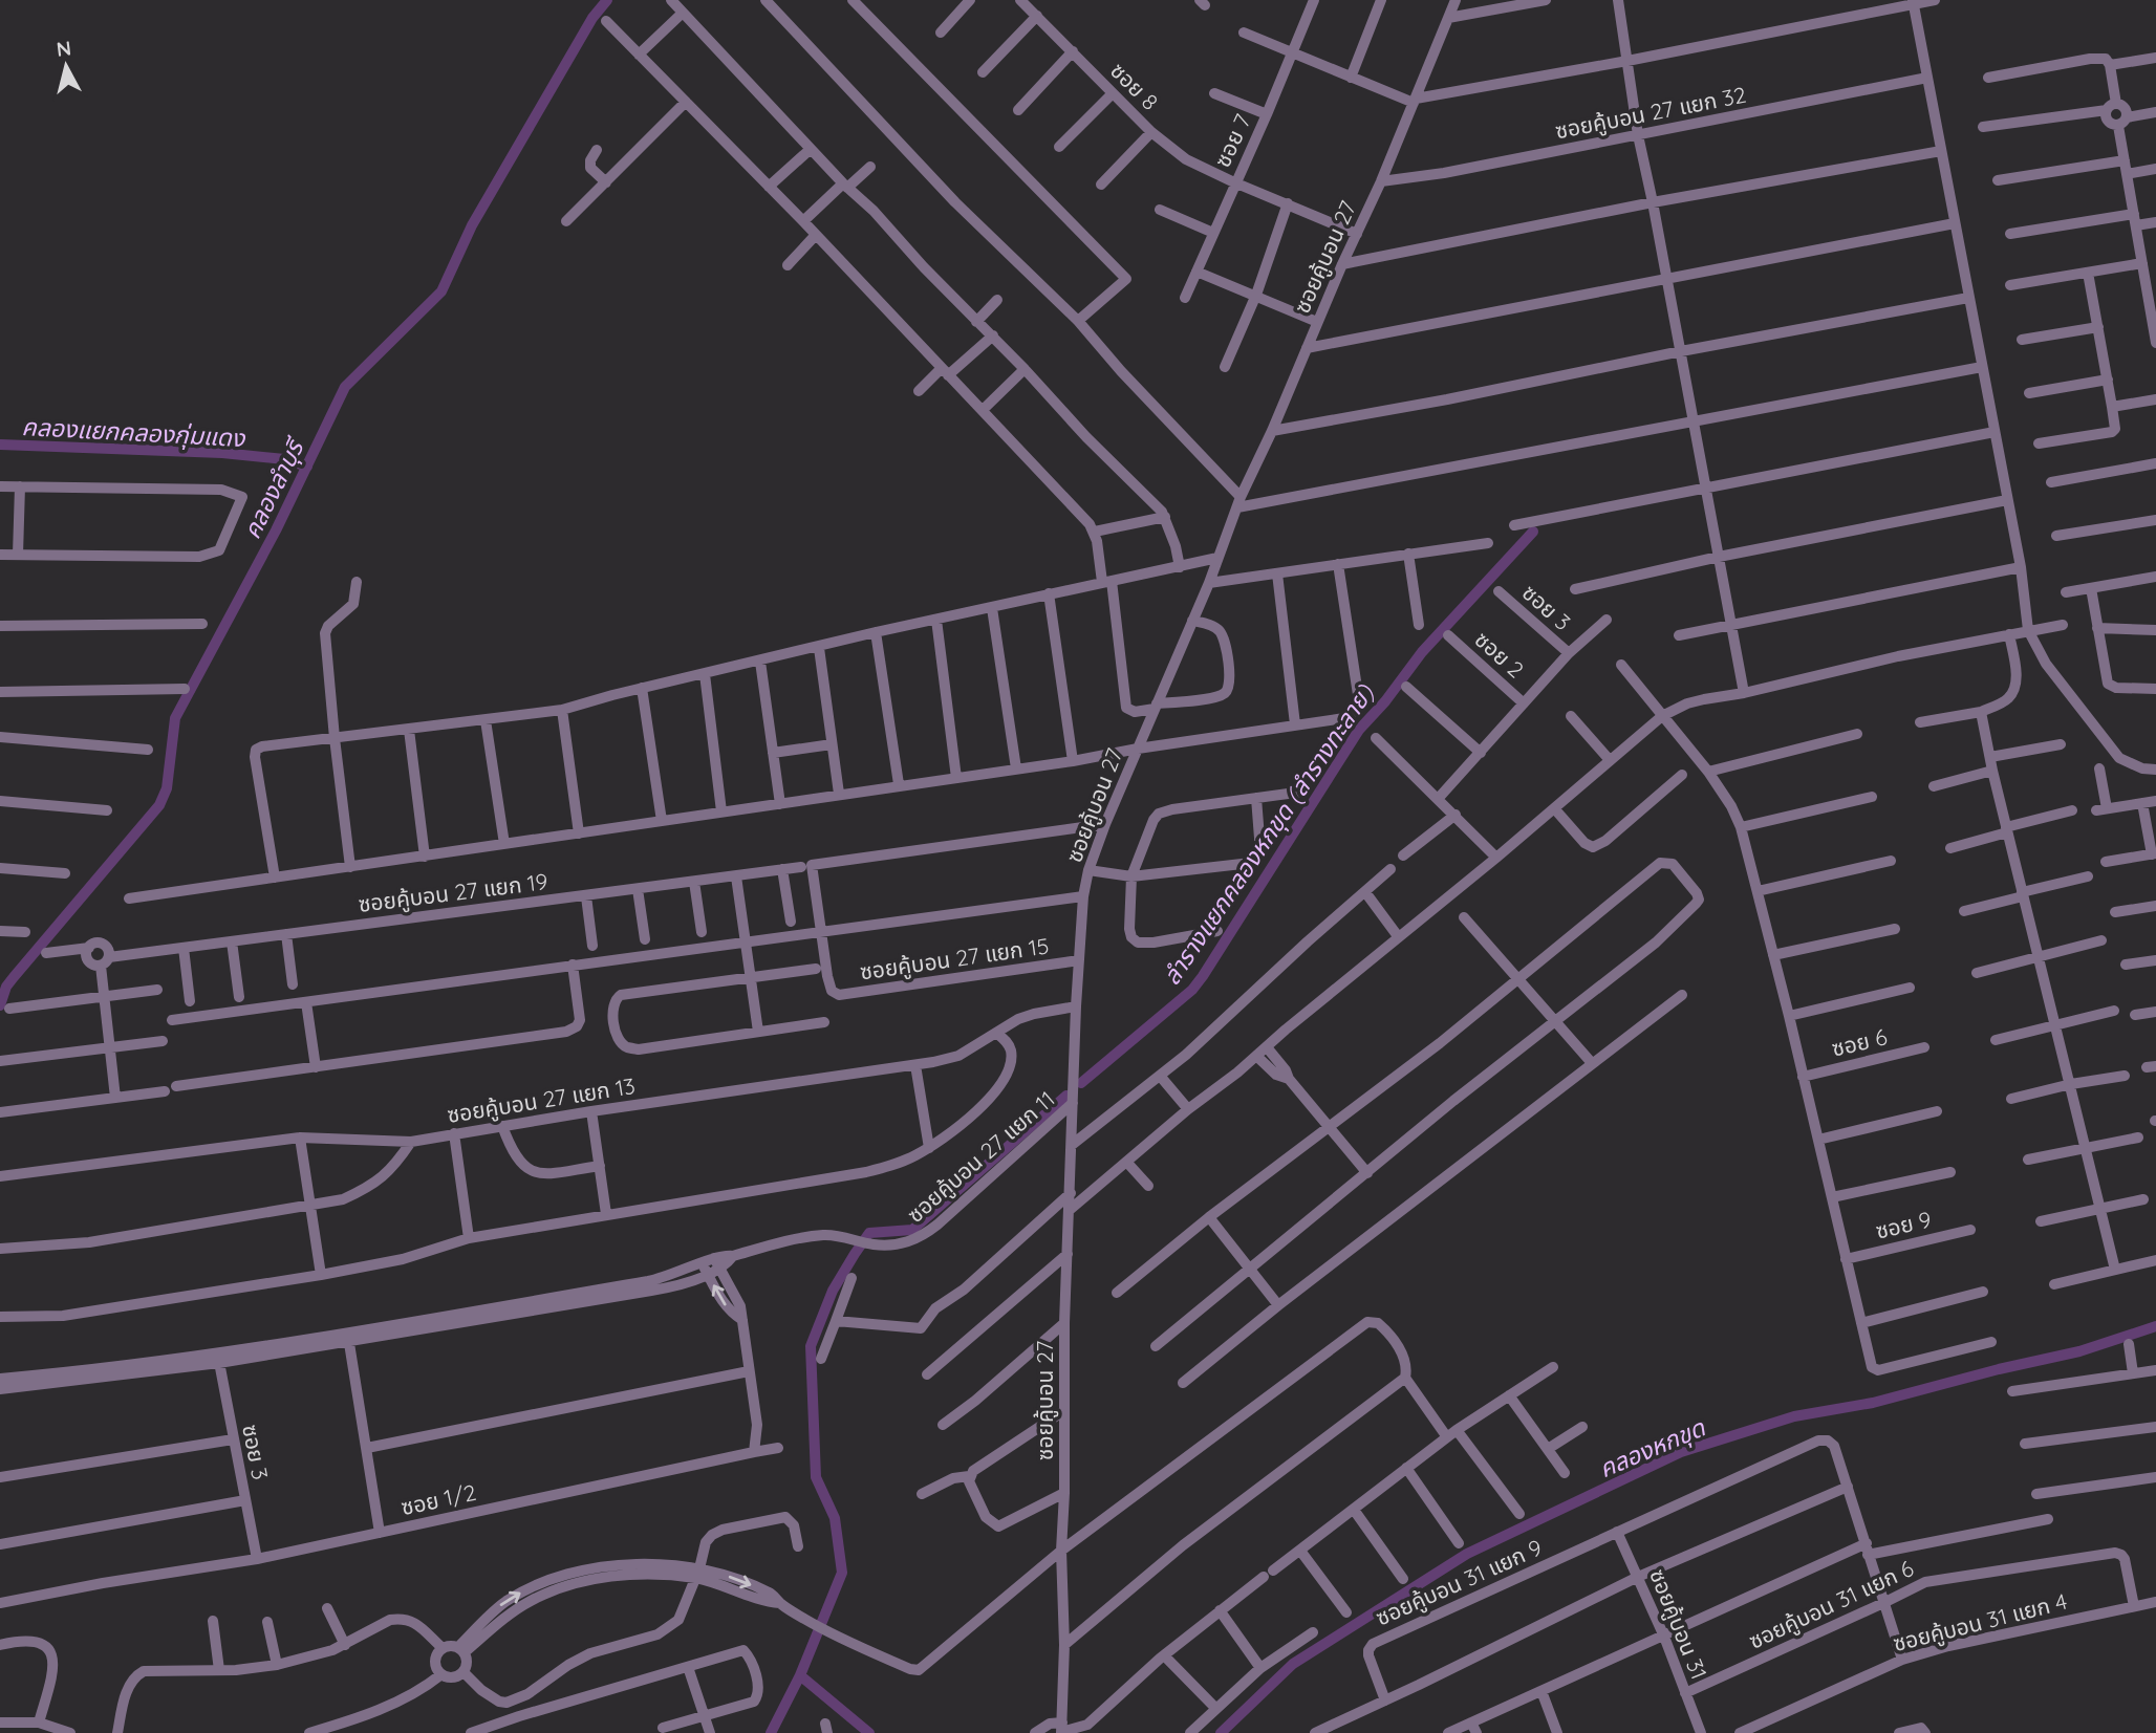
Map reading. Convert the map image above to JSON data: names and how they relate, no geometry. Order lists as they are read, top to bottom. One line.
{"streets":{"street":["ซอย 8","ซอยคู้บอน 27 แยก 32","ซอย 7","ซอยคู้บอน 27","ซอย 3","ซอย 2","ซอยคู้บอน 27 แยก 19","ซอยคู้บอน 27 แยก 15","ซอย 6","ซอยคู้บอน 27 แยก 13","ซอยคู้บอน 27 แยก 11","ซอย 9","ซอย 1/2","ซอยคู้บอน 31 แยก 9","ซอยคู้บอน 31 แยก 6","ซอยคู้บอน 31 แยก 4","ซอยคู้บอน 31"]},"crossings":[["ซอย 8","ซอย 7"],["ซอย 8","ซอยคู้บอน 27"],["ซอยคู้บอน 27 แยก 32","ซอยคู้บอน 27"],["ซอยคู้บอน 27","ซอยคู้บอน 27 แยก 19"],["ซอยคู้บอน 27","ซอยคู้บอน 27 แยก 15"],["ซอยคู้บอน 27","ซอยคู้บอน 27 แยก 13"],["ซอยคู้บอน 27","ซอยคู้บอน 27 แยก 11"],["ซอย 3","ซอย 1/2"],["ซอยคู้บอน 27 แยก 19","ซอยคู้บอน 27 แยก 15"],["ซอยคู้บอน 31 แยก 9","ซอยคู้บอน 31"],["ซอยคู้บอน 31 แยก 6","ซอยคู้บอน 31 แยก 4"],["ซอยคู้บอน 31 แยก 6","ซอยคู้บอน 31"]],"water":["คลองแยกคลองกุ่มแดง","คลองลำบุรี","ลำรางแยกคลองหกขุด (ลำรางทะลาย)","คลองหกขุด"],"north":"top"}
